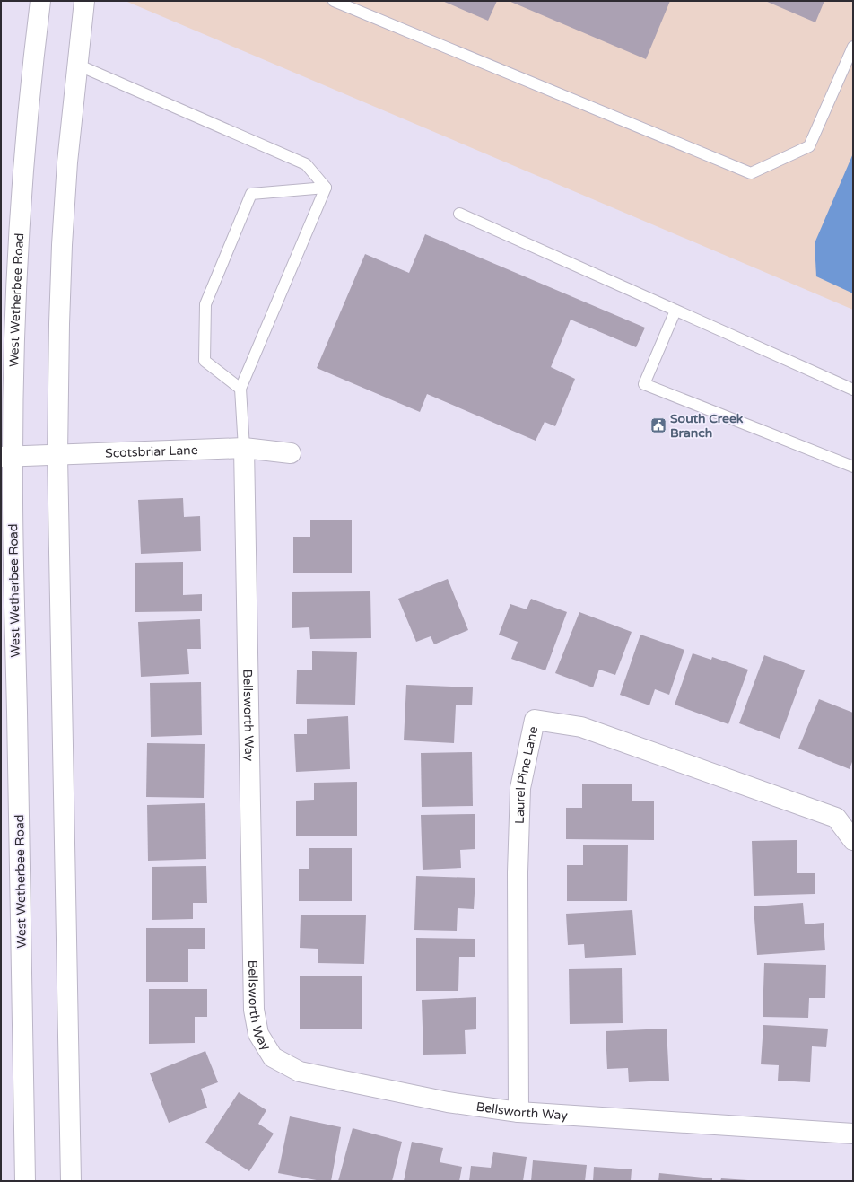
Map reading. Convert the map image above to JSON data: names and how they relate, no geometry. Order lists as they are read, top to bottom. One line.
{"streets":{"street":["West Wetherbee Road","Scotsbriar Lane","Bellsworth Way","Laurel Pine Lane"]},"crossings":[["West Wetherbee Road","Scotsbriar Lane"],["Scotsbriar Lane","Bellsworth Way"],["Bellsworth Way","Laurel Pine Lane"]],"places":{"public building":["South Creek Branch"]}}
